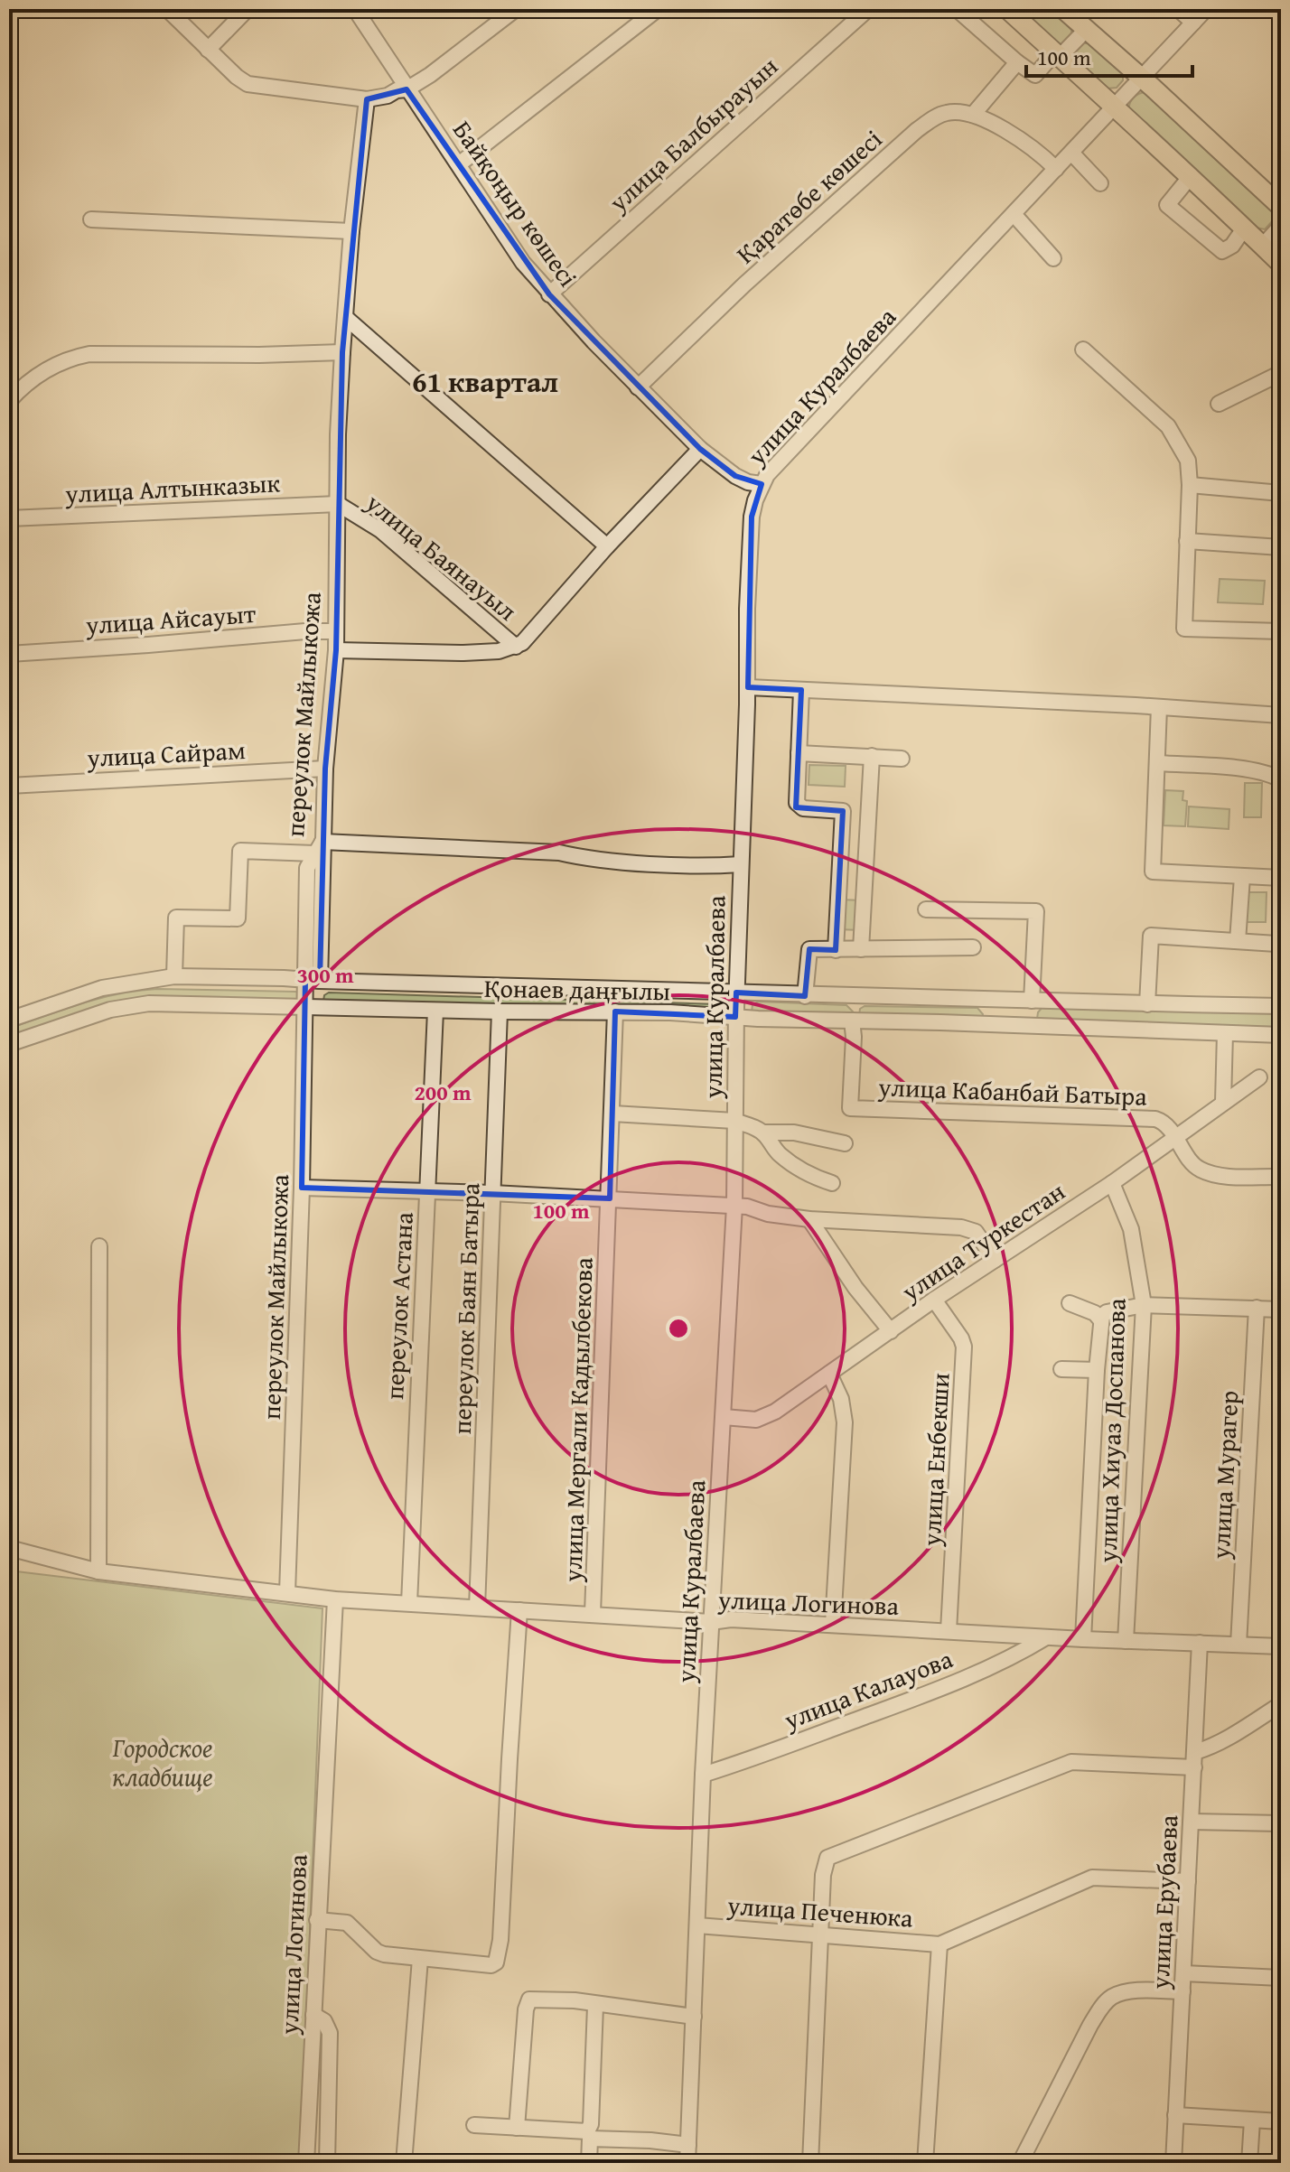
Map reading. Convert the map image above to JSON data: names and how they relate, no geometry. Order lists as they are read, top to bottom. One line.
{"streets":{"street":["улица Балбырауын","Қаратөбе көшесі","Байқоңыр көшесі","улица Куралбаева","улица Алтынказык","улица Баянауыл","улица Айсауыт","переулок Майлыкожа","улица Сайрам","Қонаев даңғылы","улица Кабанбай Батыра","улица Туркестан","переулок Астана","переулок Баян Батыра","улица Мергали Кадылбекова","улица Хиуаз Доспанова","улица Енбекши","улица Мурагер","улица Логинова","улица Калауова","улица Ерубаева","улица Печенюка"]},"crossings":[["улица Балбырауын","Байқоңыр көшесі"],["Қаратөбе көшесі","Байқоңыр көшесі"],["Байқоңыр көшесі","улица Куралбаева"],["улица Куралбаева","Қонаев даңғылы"],["улица Куралбаева","улица Туркестан"],["улица Куралбаева","улица Логинова"],["улица Куралбаева","улица Калауова"],["улица Куралбаева","улица Печенюка"],["улица Алтынказык","улица Баянауыл"],["улица Алтынказык","переулок Майлыкожа"],["улица Баянауыл","переулок Майлыкожа"],["улица Айсауыт","переулок Майлыкожа"],["переулок Майлыкожа","улица Сайрам"],["переулок Майлыкожа","Қонаев даңғылы"],["переулок Майлыкожа","улица Логинова"],["Қонаев даңғылы","улица Кабанбай Батыра"],["Қонаев даңғылы","переулок Астана"],["Қонаев даңғылы","переулок Баян Батыра"],["Қонаев даңғылы","улица Мергали Кадылбекова"],["улица Кабанбай Батыра","улица Туркестан"],["улица Туркестан","улица Хиуаз Доспанова"],["улица Туркестан","улица Енбекши"],["переулок Астана","улица Логинова"],["переулок Баян Батыра","улица Логинова"],["улица Мергали Кадылбекова","улица Логинова"],["улица Хиуаз Доспанова","улица Логинова"],["улица Енбекши","улица Логинова"],["улица Мурагер","улица Логинова"],["улица Логинова","улица Калауова"],["улица Логинова","улица Ерубаева"]],"districts":["61 квартал"],"parks":["Городское кладбище"],"scale_bar":"100 m","rings":["300 m","200 m","100 m"]}
